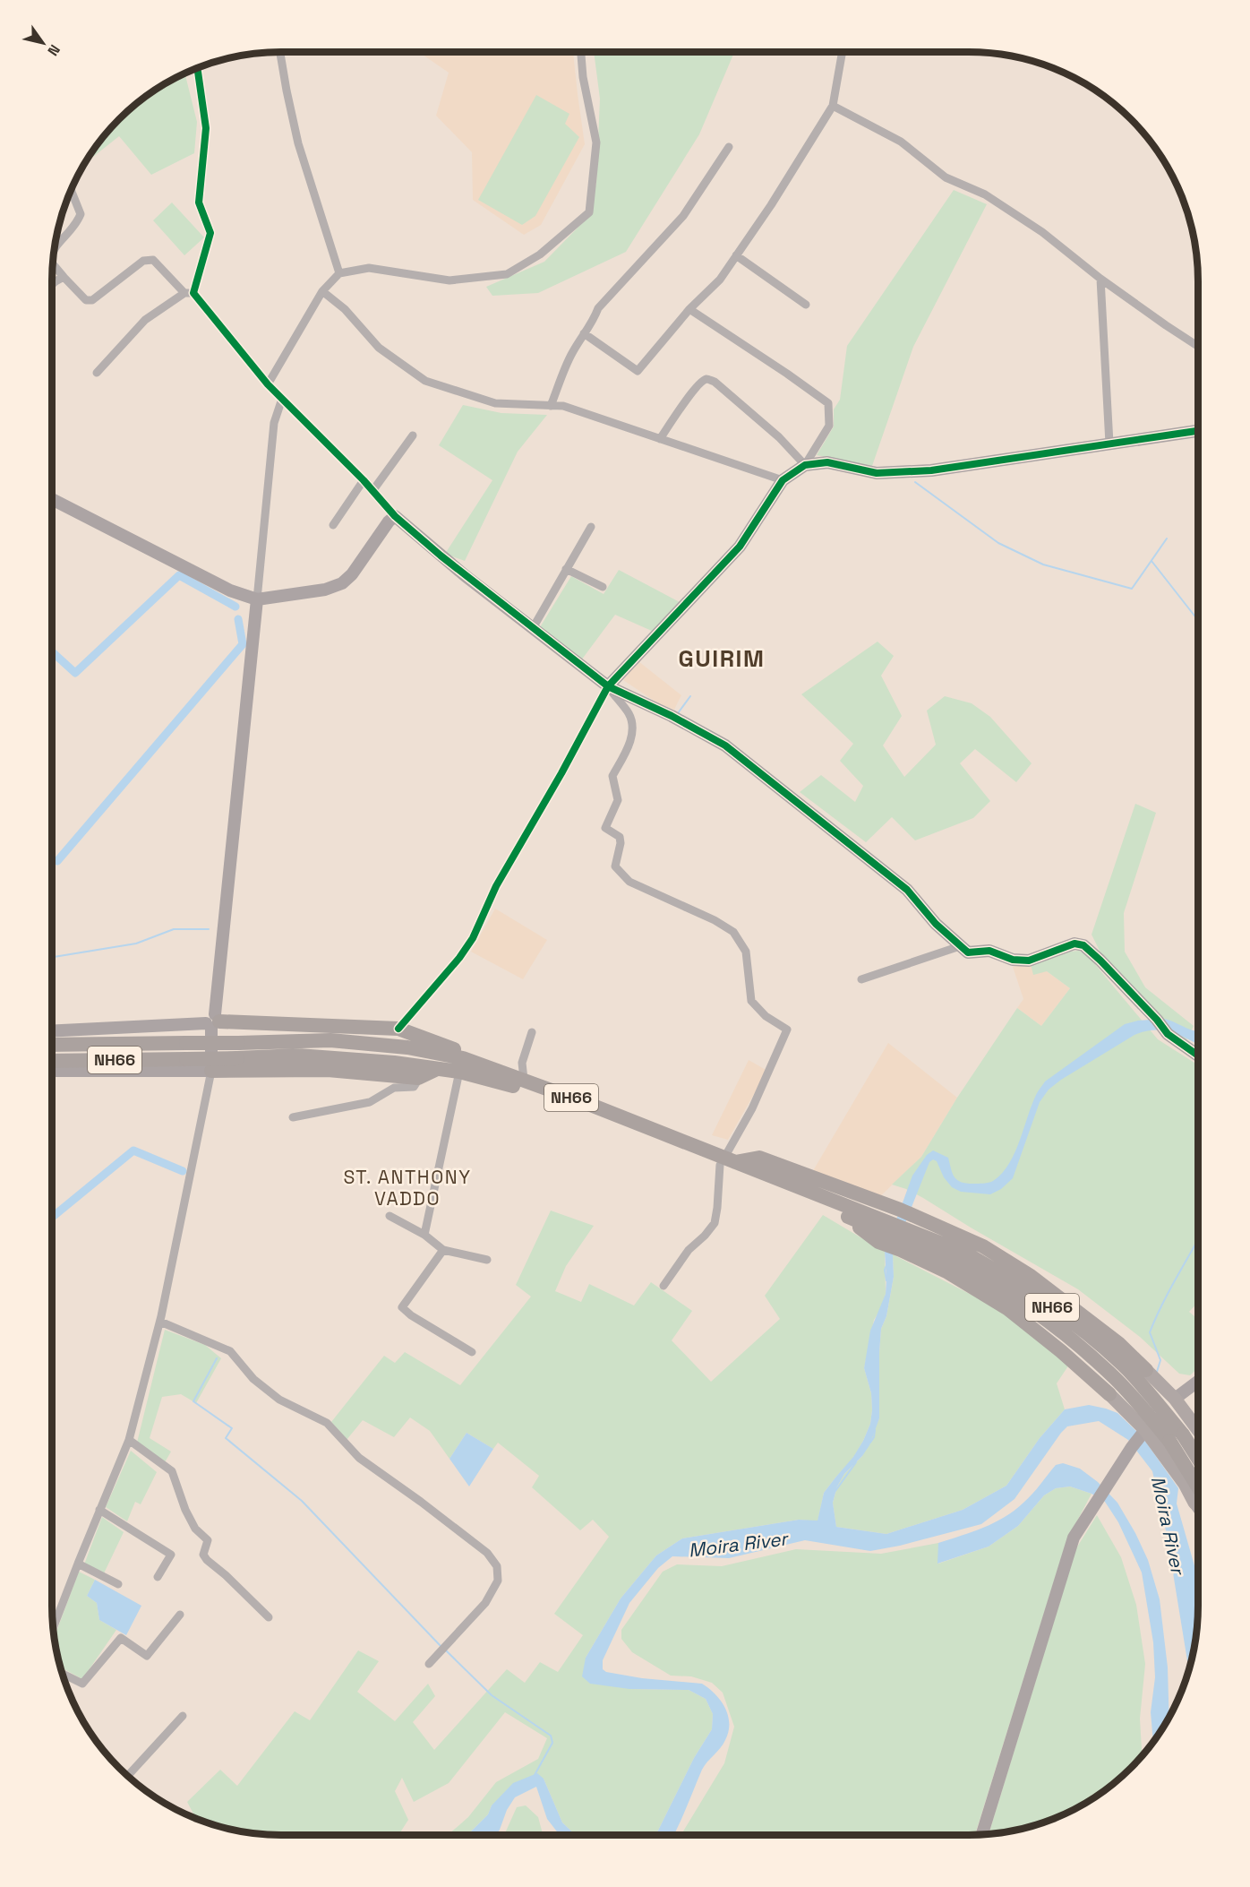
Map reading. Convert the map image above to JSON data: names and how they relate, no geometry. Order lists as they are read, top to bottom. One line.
{"streets":{"highway":["NH66"]},"districts":["GUIRIM","ST. ANTHONY VADDO"],"water":["Moira River"],"north":"bottom right"}
